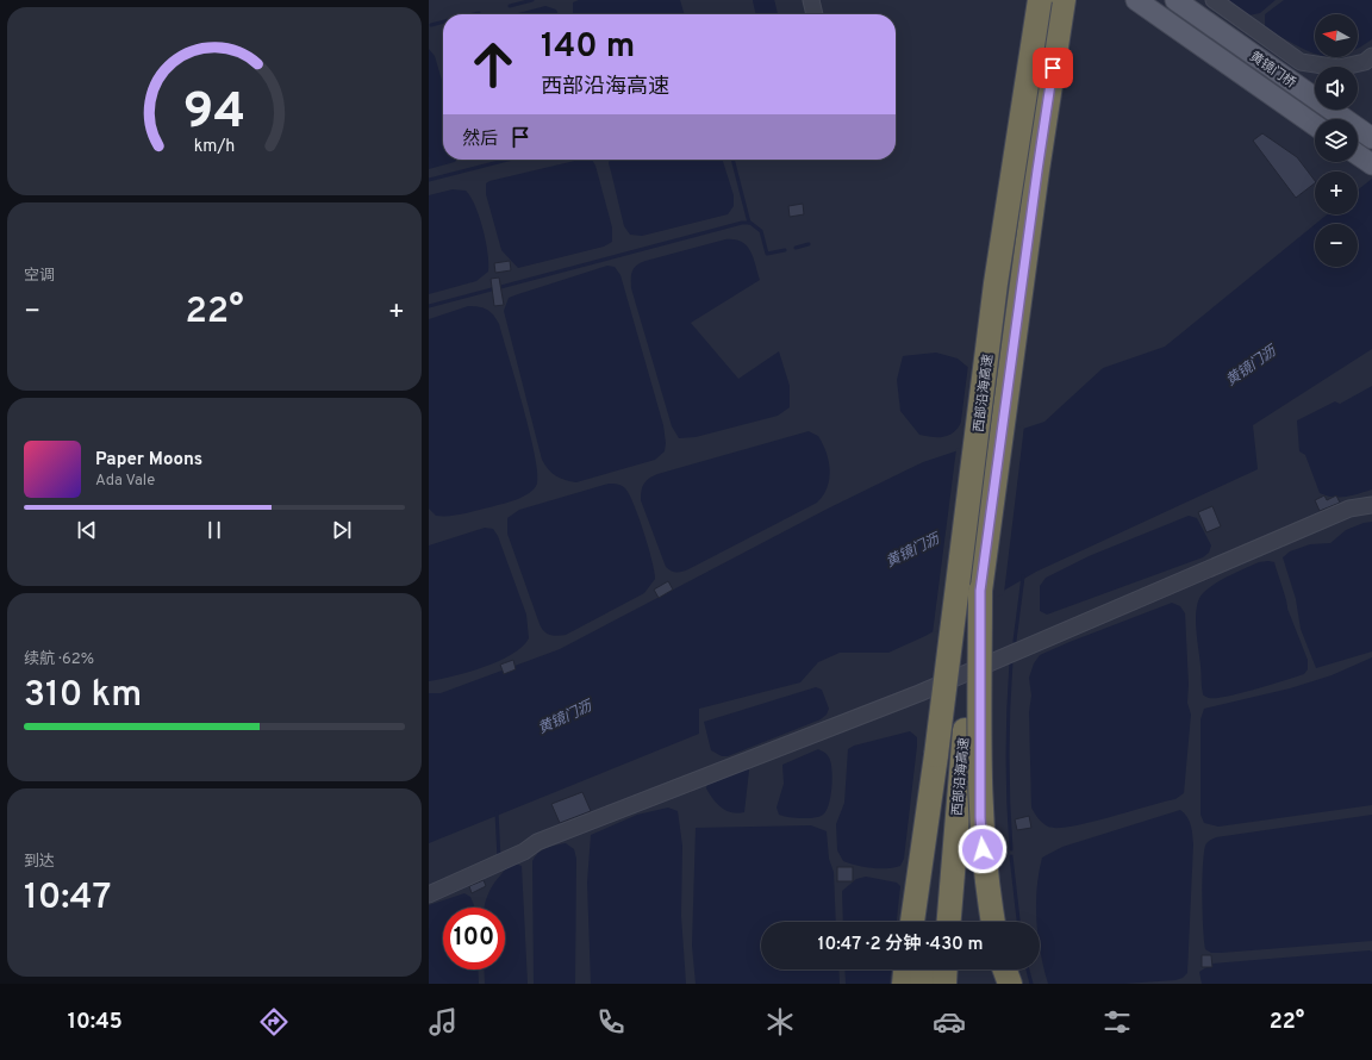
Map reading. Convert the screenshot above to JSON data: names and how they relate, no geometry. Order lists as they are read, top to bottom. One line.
{"streets":{"highway":["西部沿海高速"],"main road":["黄镜门桥"]},"water":["黄镜门沥"],"north":"left","page":{"map_buttons":["+","−"],"turn":["140 m","西部沿海高速"],"then":"然后","tile":["空调",["续航 · 62%","310 km"],["到达","10:47"]],"heat":["−","22°","+"],"song":["Paper Moons","Ada Vale"],"limit":"100","trip":"10:47 · 2 分钟 · 430 m","tabs":["10:45","22°"],"gauge":["94","km/h"]}}
